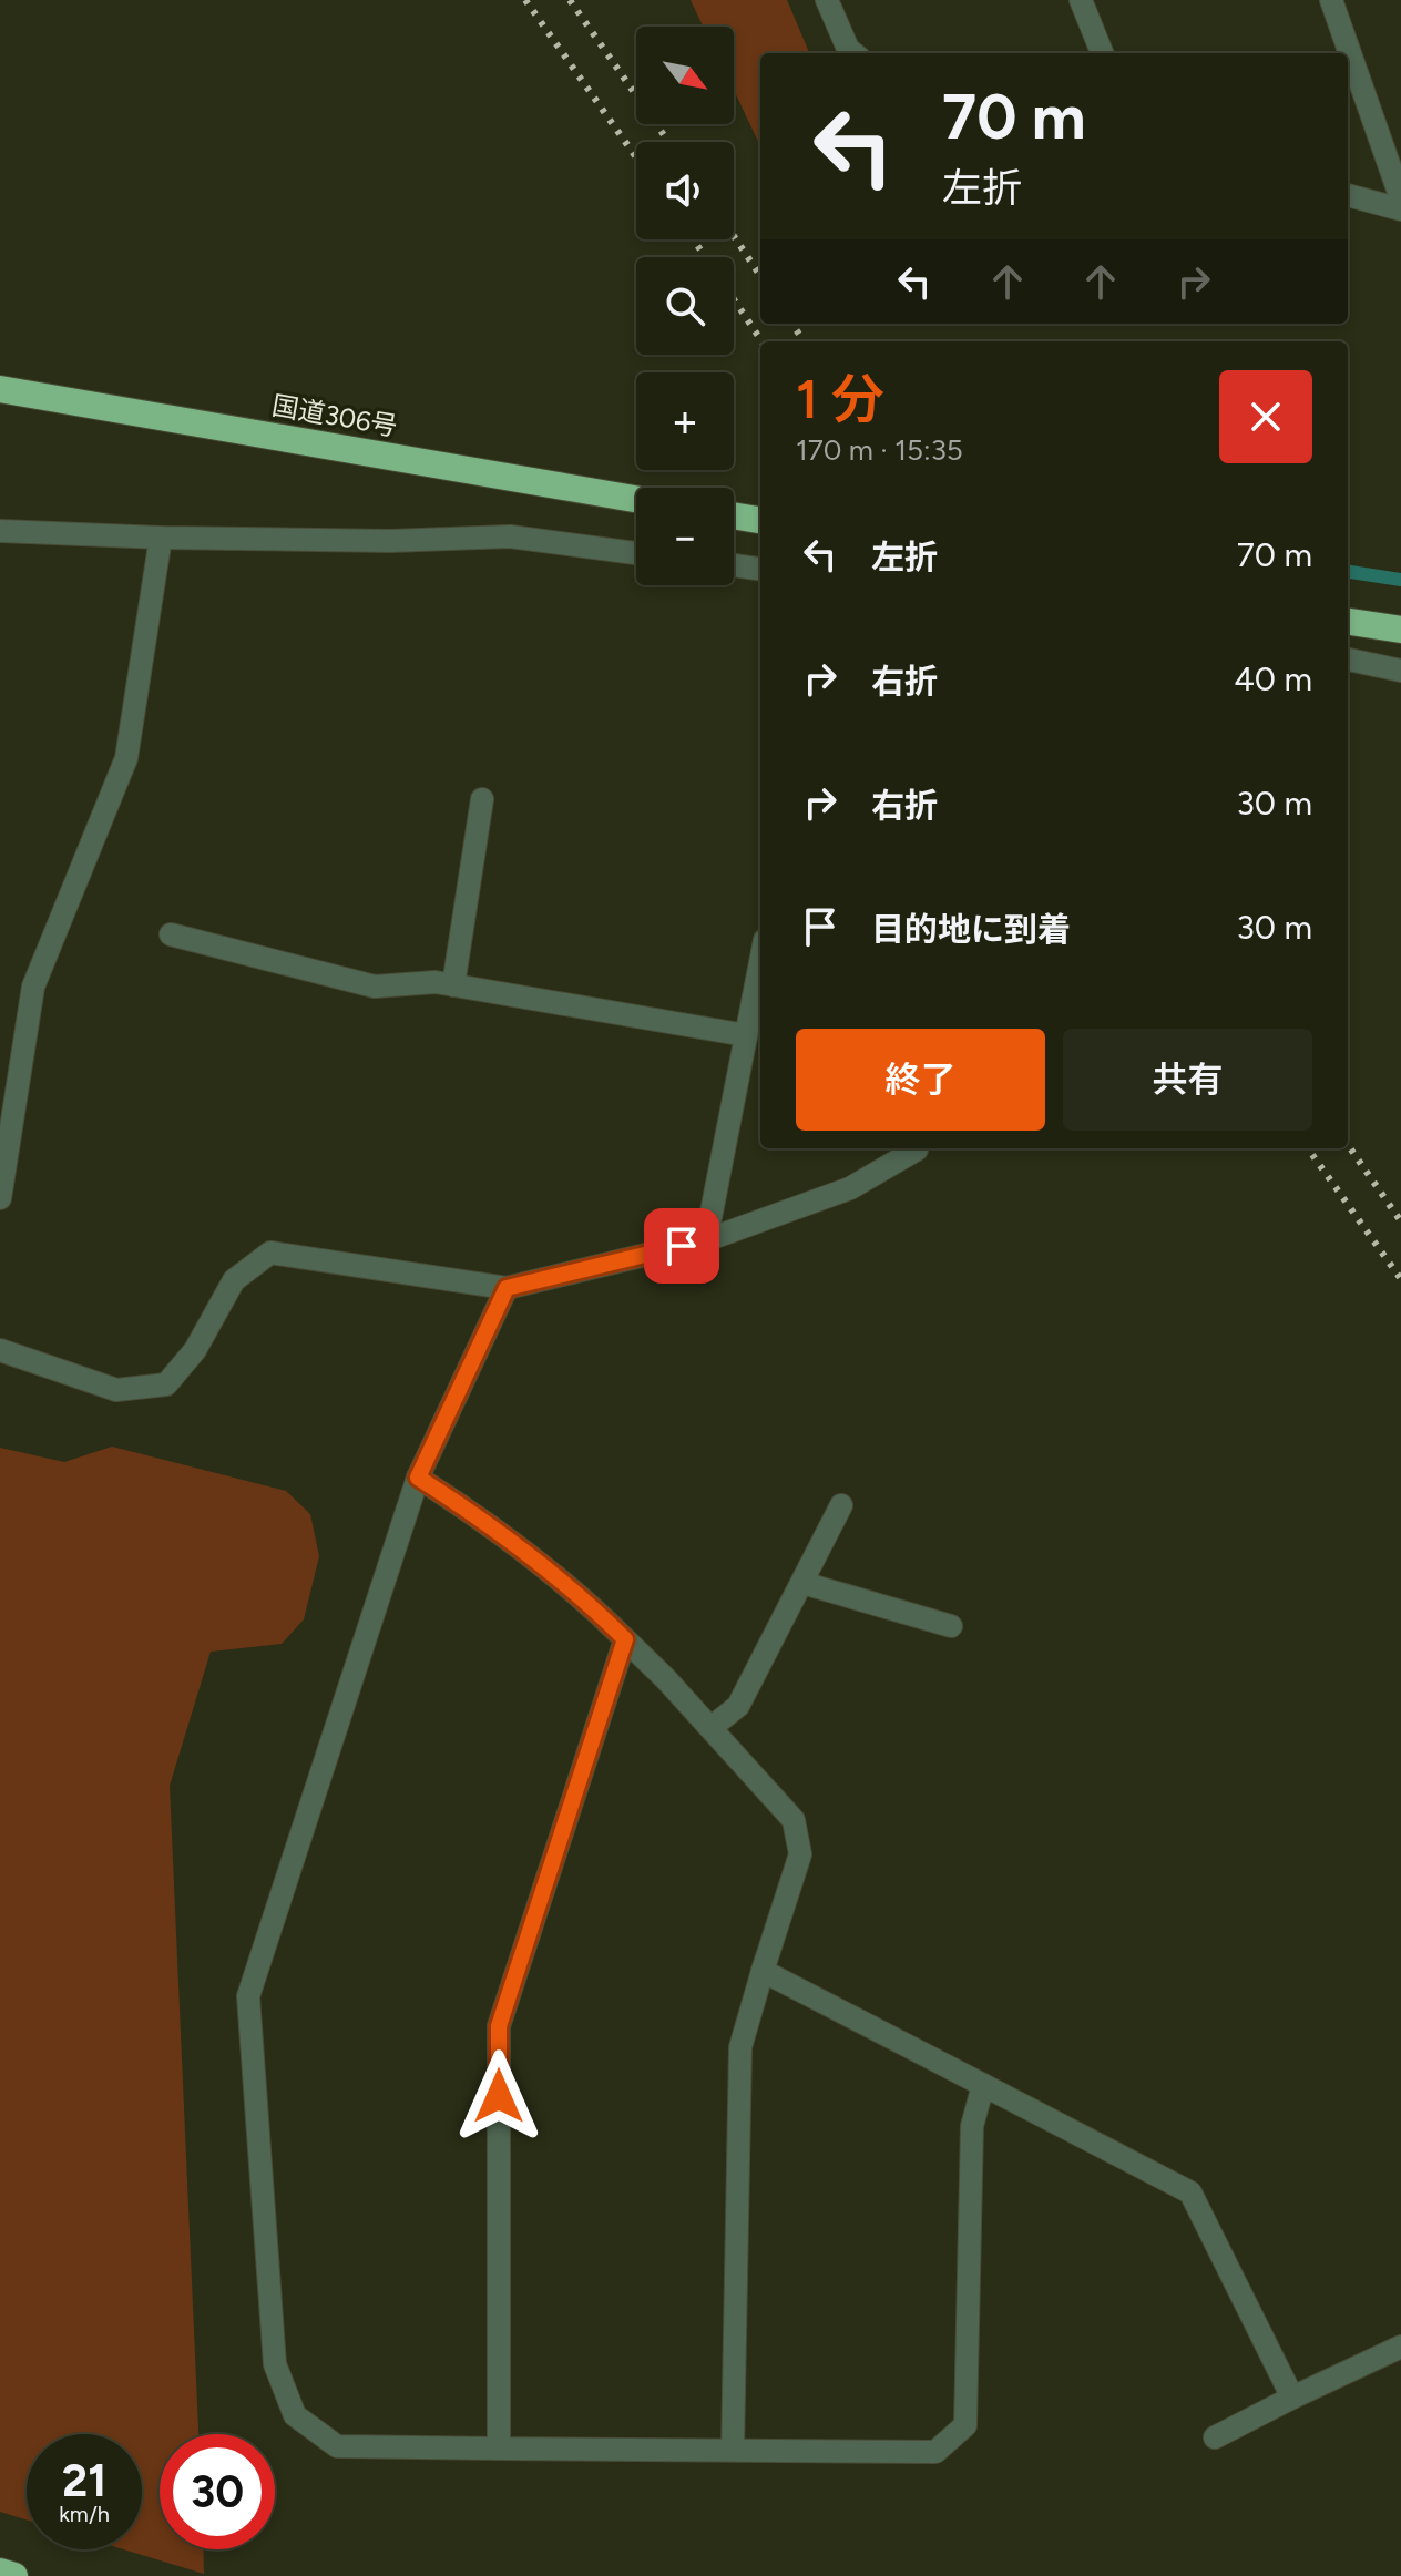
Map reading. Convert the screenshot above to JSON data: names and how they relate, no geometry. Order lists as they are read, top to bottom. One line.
{"streets":{"highway":["国道306号"]},"north":"bottom right","page":{"map_buttons":["+","−"],"turn":["70 m","左折"],"heading":["1 分","170 m · 15:35"],"list":[{"name":"左折","value":"70 m"},{"name":"右折","value":"40 m"},{"name":"右折","value":"30 m"},{"name":"目的地に到着","value":"30 m"}],"buttons":["終了","共有"],"speed":"21 km/h","limit":"30"}}
